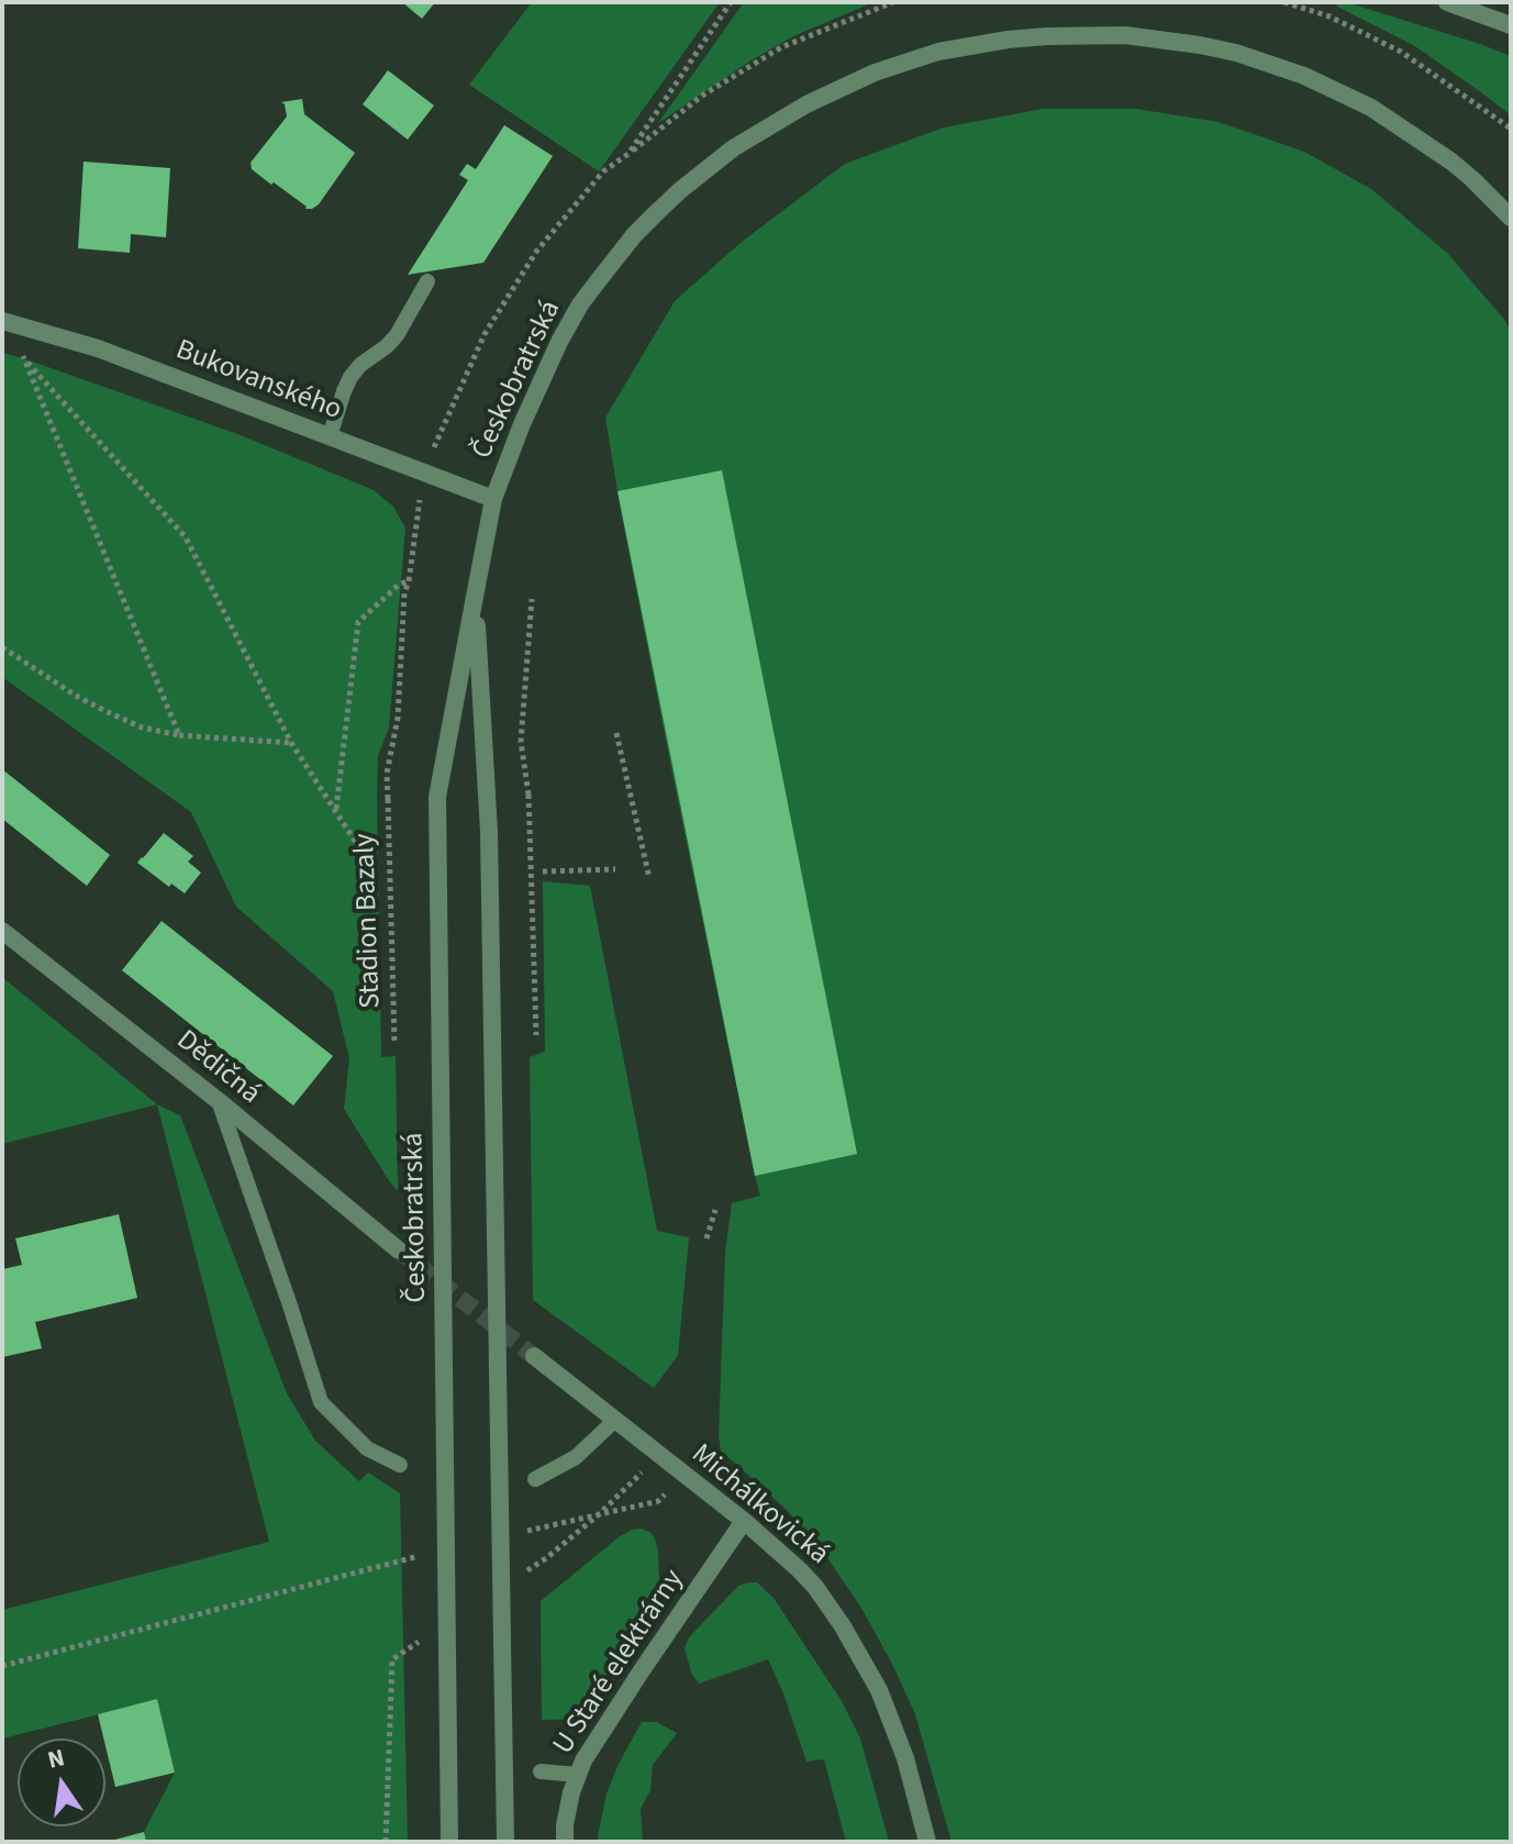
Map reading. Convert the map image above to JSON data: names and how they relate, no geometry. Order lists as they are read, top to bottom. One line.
{"streets":{"street":["Českobratrská","Bukovanského","Dědičná","Michálkovická","U Staré elektrárny"],"path":["Stadion Bazaly"]},"crossings":[["Českobratrská","Bukovanského"],["Bukovanského","Stadion Bazaly"],["Michálkovická","U Staré elektrárny"]],"north":"top"}
